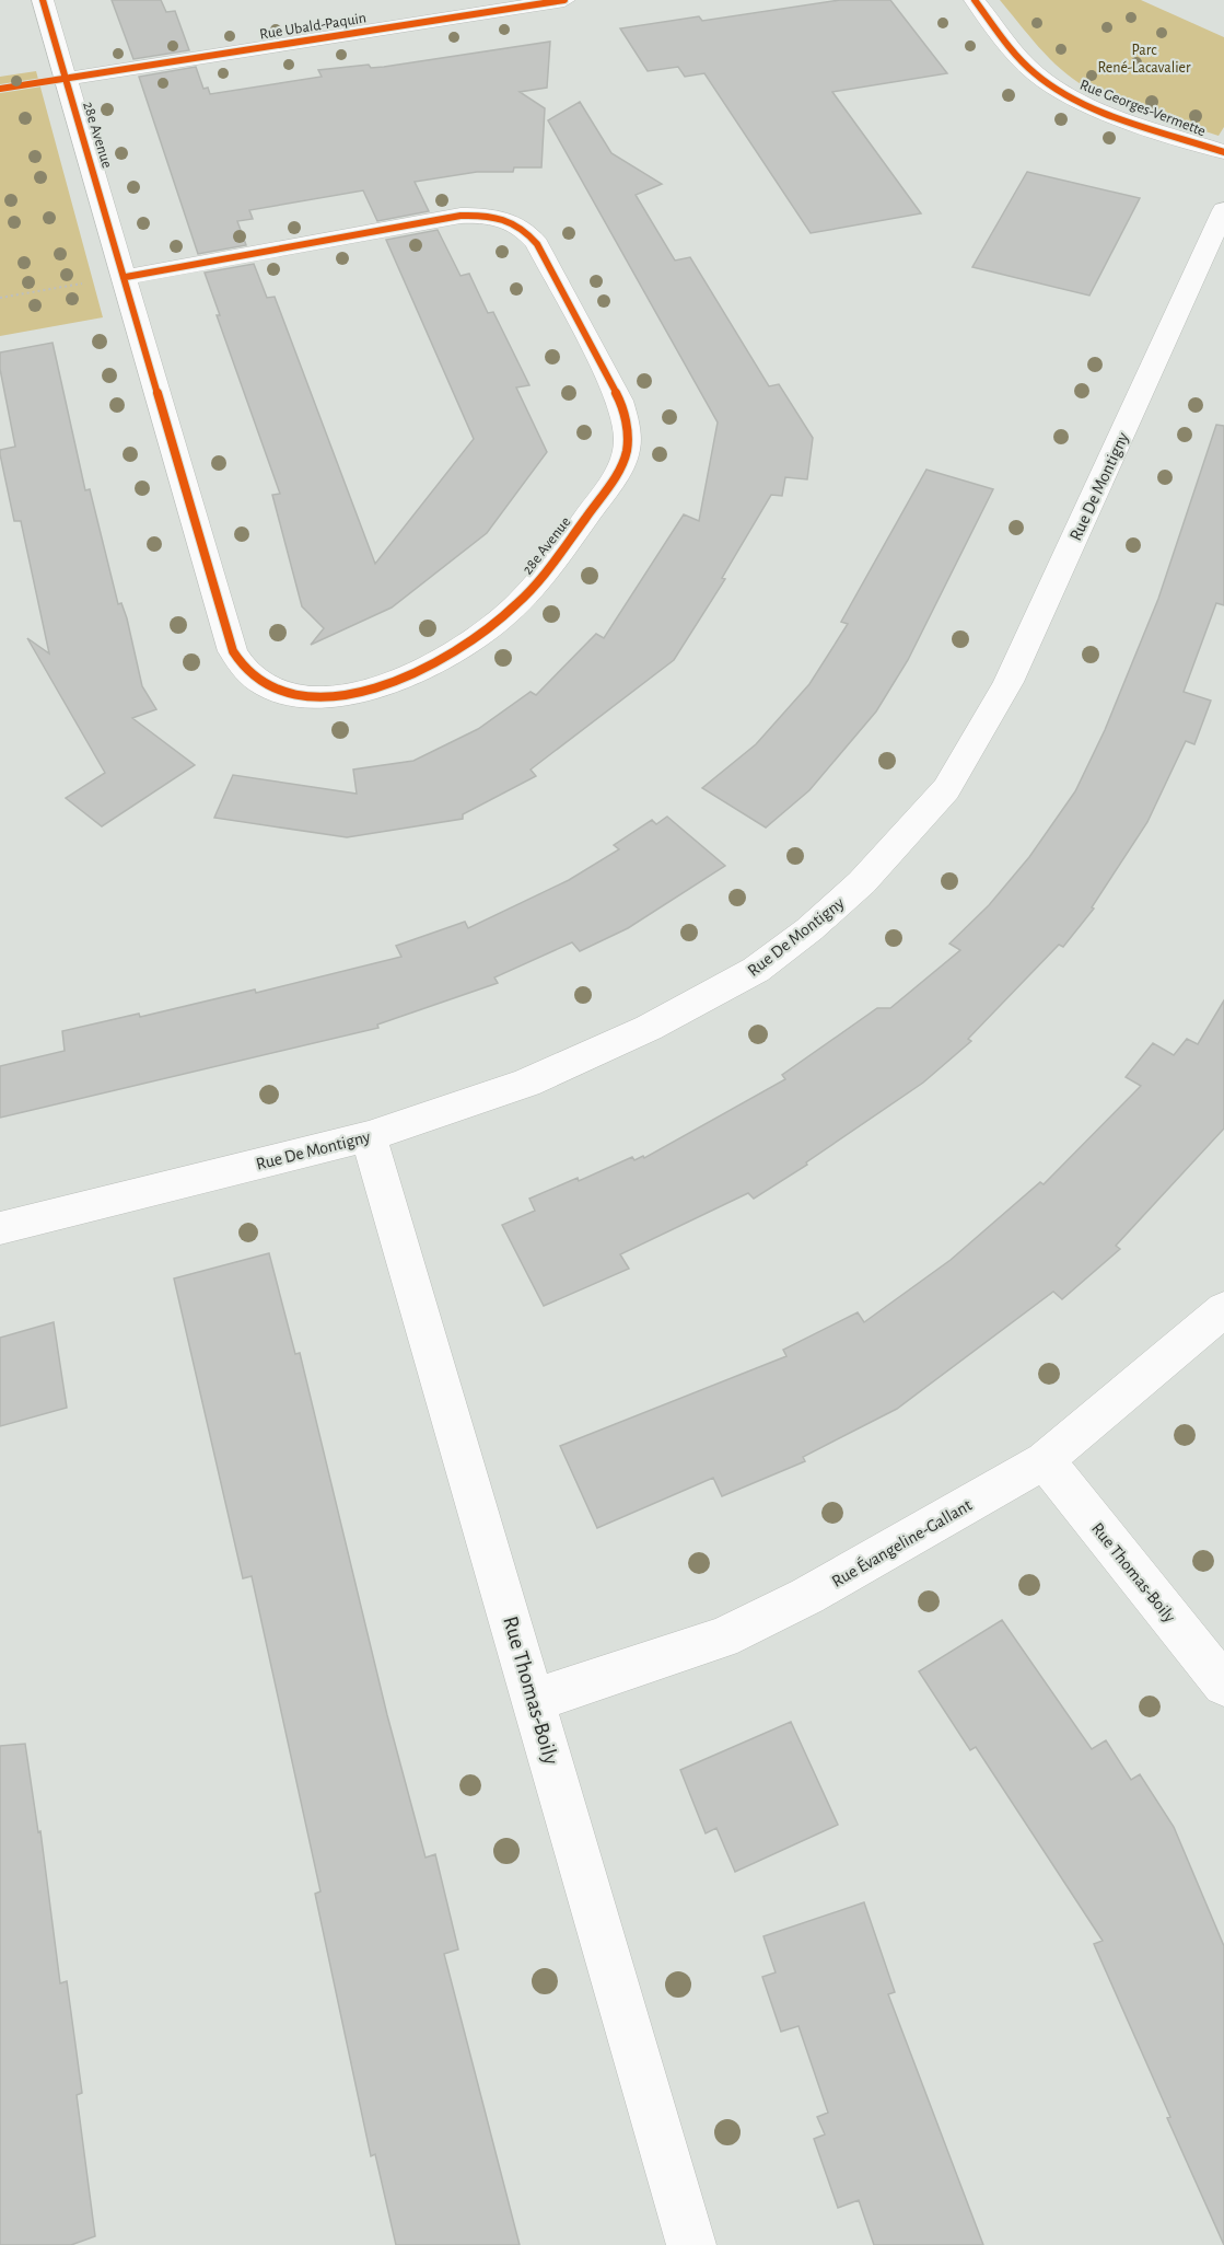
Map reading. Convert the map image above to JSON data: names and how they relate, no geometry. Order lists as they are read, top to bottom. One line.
{"streets":{"street":["Rue Ubald-Paquin","Rue Georges-Vermette","28e Avenue","Rue De Montigny","Rue Évangeline-Gallant","Rue Thomas-Boily"]},"crossings":[["Rue Ubald-Paquin","28e Avenue"],["Rue De Montigny","Rue Thomas-Boily"],["Rue Évangeline-Gallant","Rue Thomas-Boily"]],"parks":["Parc René-Lacavalier"]}
